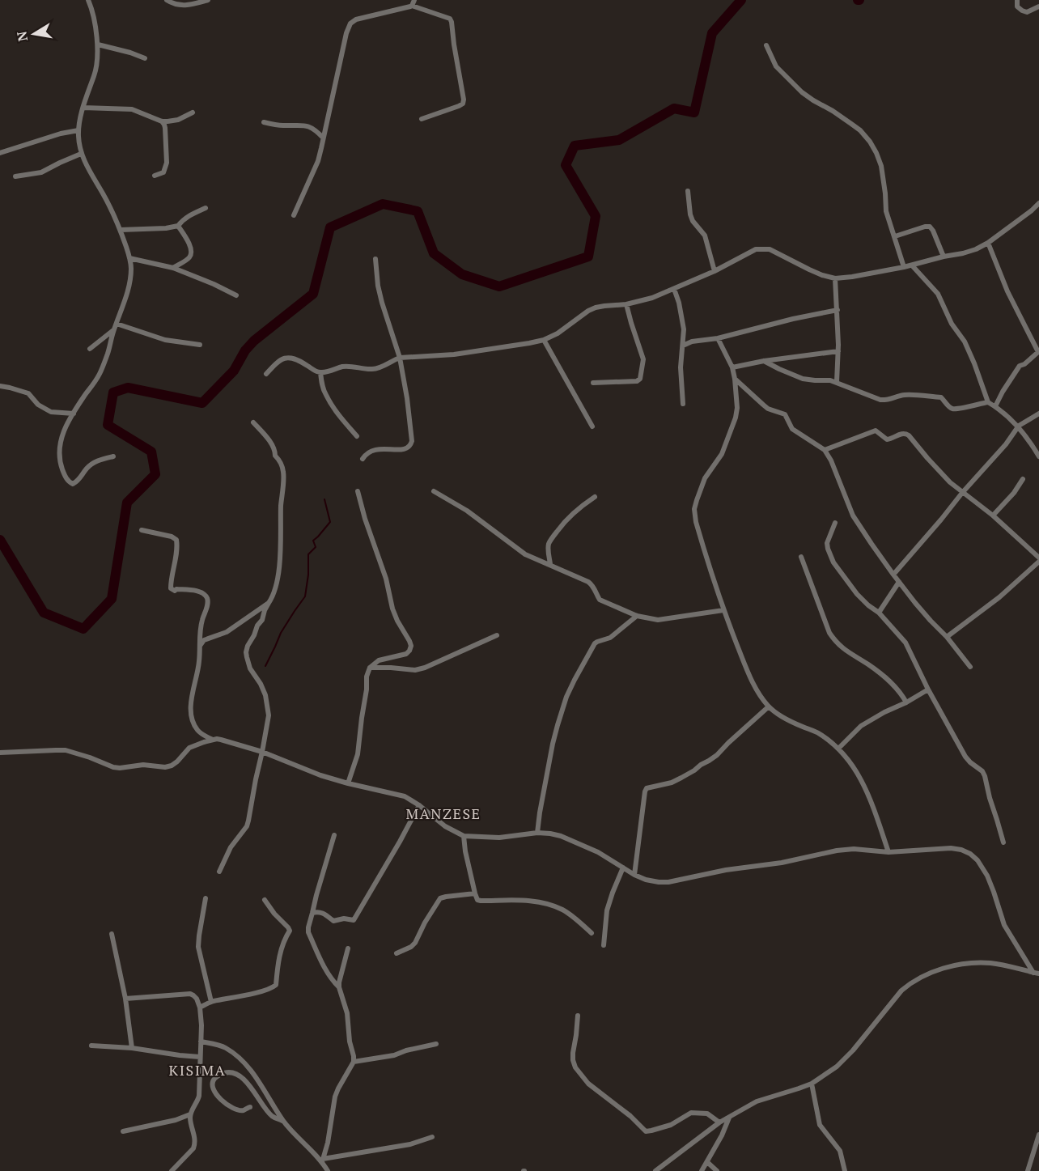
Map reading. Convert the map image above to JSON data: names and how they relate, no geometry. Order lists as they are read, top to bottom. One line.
{"districts":["MANZESE","KISIMA"],"north":"left"}
